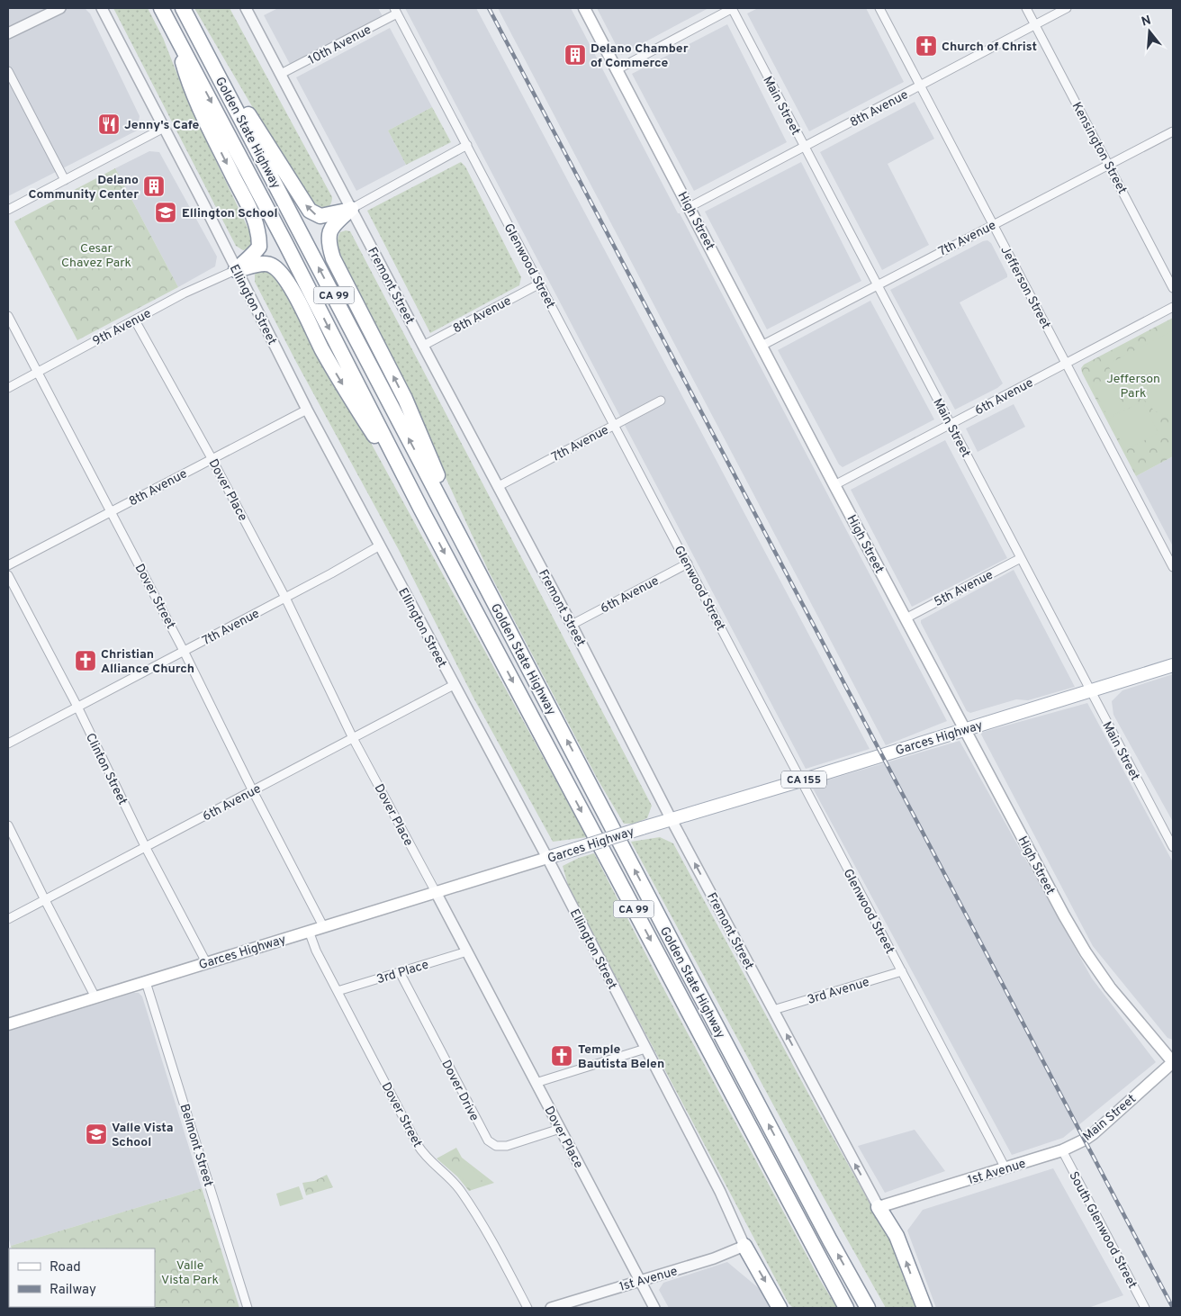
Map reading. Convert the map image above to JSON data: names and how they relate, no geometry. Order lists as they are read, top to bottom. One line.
{"streets":{"highway":["Golden State Highway","CA 99"],"main road":["Main Street","High Street","Garces Highway","CA 155","1st Avenue"],"street":["10th Avenue","8th Avenue","Kensington Street","7th Avenue","Glenwood Street","Fremont Street","Jefferson Street","Ellington Street","9th Avenue","6th Avenue","Dover Place","5th Avenue","Dover Street","Clinton Street","3rd Place","3rd Avenue","Dover Drive","Belmont Street","South Glenwood Street"]},"crossings":[["10th Avenue","Glenwood Street"],["10th Avenue","Fremont Street"],["Main Street","8th Avenue"],["Main Street","High Street"],["Main Street","7th Avenue"],["Main Street","6th Avenue"],["Main Street","5th Avenue"],["Main Street","Garces Highway"],["Main Street","1st Avenue"],["Main Street","South Glenwood Street"],["8th Avenue","Kensington Street"],["8th Avenue","High Street"],["8th Avenue","Glenwood Street"],["8th Avenue","Fremont Street"],["8th Avenue","Jefferson Street"],["8th Avenue","Ellington Street"],["8th Avenue","Dover Place"],["8th Avenue","Dover Street"],["Kensington Street","7th Avenue"],["High Street","7th Avenue"],["High Street","6th Avenue"],["High Street","5th Avenue"],["High Street","Garces Highway"],["7th Avenue","Glenwood Street"],["7th Avenue","Fremont Street"],["7th Avenue","Jefferson Street"],["7th Avenue","Ellington Street"],["7th Avenue","Dover Place"],["7th Avenue","Dover Street"],["7th Avenue","Clinton Street"],["Glenwood Street","6th Avenue"],["Glenwood Street","Garces Highway"],["Glenwood Street","3rd Avenue"],["Glenwood Street","1st Avenue"],["Fremont Street","6th Avenue"],["Fremont Street","Garces Highway"],["Fremont Street","3rd Avenue"],["Fremont Street","1st Avenue"],["Jefferson Street","6th Avenue"],["Ellington Street","9th Avenue"],["Ellington Street","6th Avenue"],["Ellington Street","Garces Highway"],["Ellington Street","1st Avenue"],["9th Avenue","Dover Place"],["9th Avenue","Dover Street"],["6th Avenue","Dover Place"],["6th Avenue","Dover Street"],["6th Avenue","Clinton Street"],["Dover Place","Garces Highway"],["Dover Place","3rd Place"],["Dover Place","Dover Drive"],["Dover Place","1st Avenue"],["Dover Street","Garces Highway"],["Dover Street","3rd Place"],["Garces Highway","Clinton Street"],["Garces Highway","Belmont Street"],["3rd Place","Dover Drive"],["1st Avenue","South Glenwood Street"]],"parks":["Cesar Chavez Park","Jefferson Park","Valle Vista Park"],"places":{"church":["Church of Christ","Christian Alliance Church","Temple Bautista Belen"],"building":["Delano Chamber of Commerce","Delano Community Center"],"restaurant":["Jenny's Cafe"],"school or university":["Ellington School","Valle Vista School"]},"legend":["Road","Railway"],"north":"top"}
